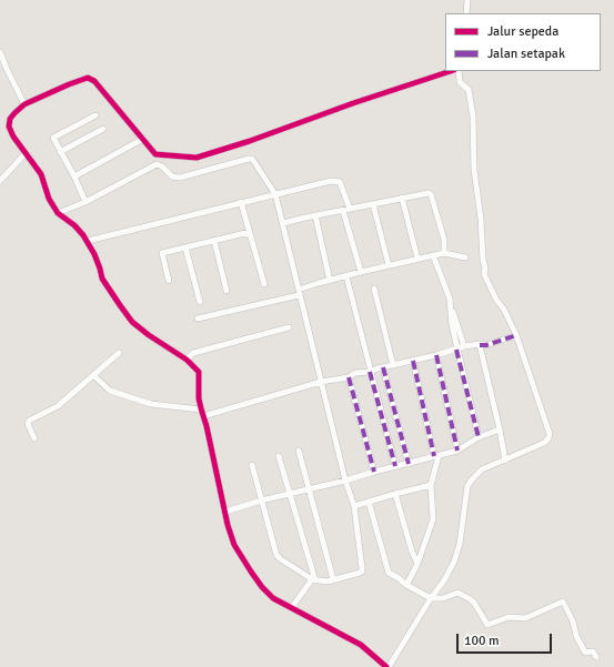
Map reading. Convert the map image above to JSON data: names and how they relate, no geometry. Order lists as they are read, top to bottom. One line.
{"legend":["Jalur sepeda","Jalan setapak"],"scale_bar":"100 m"}
